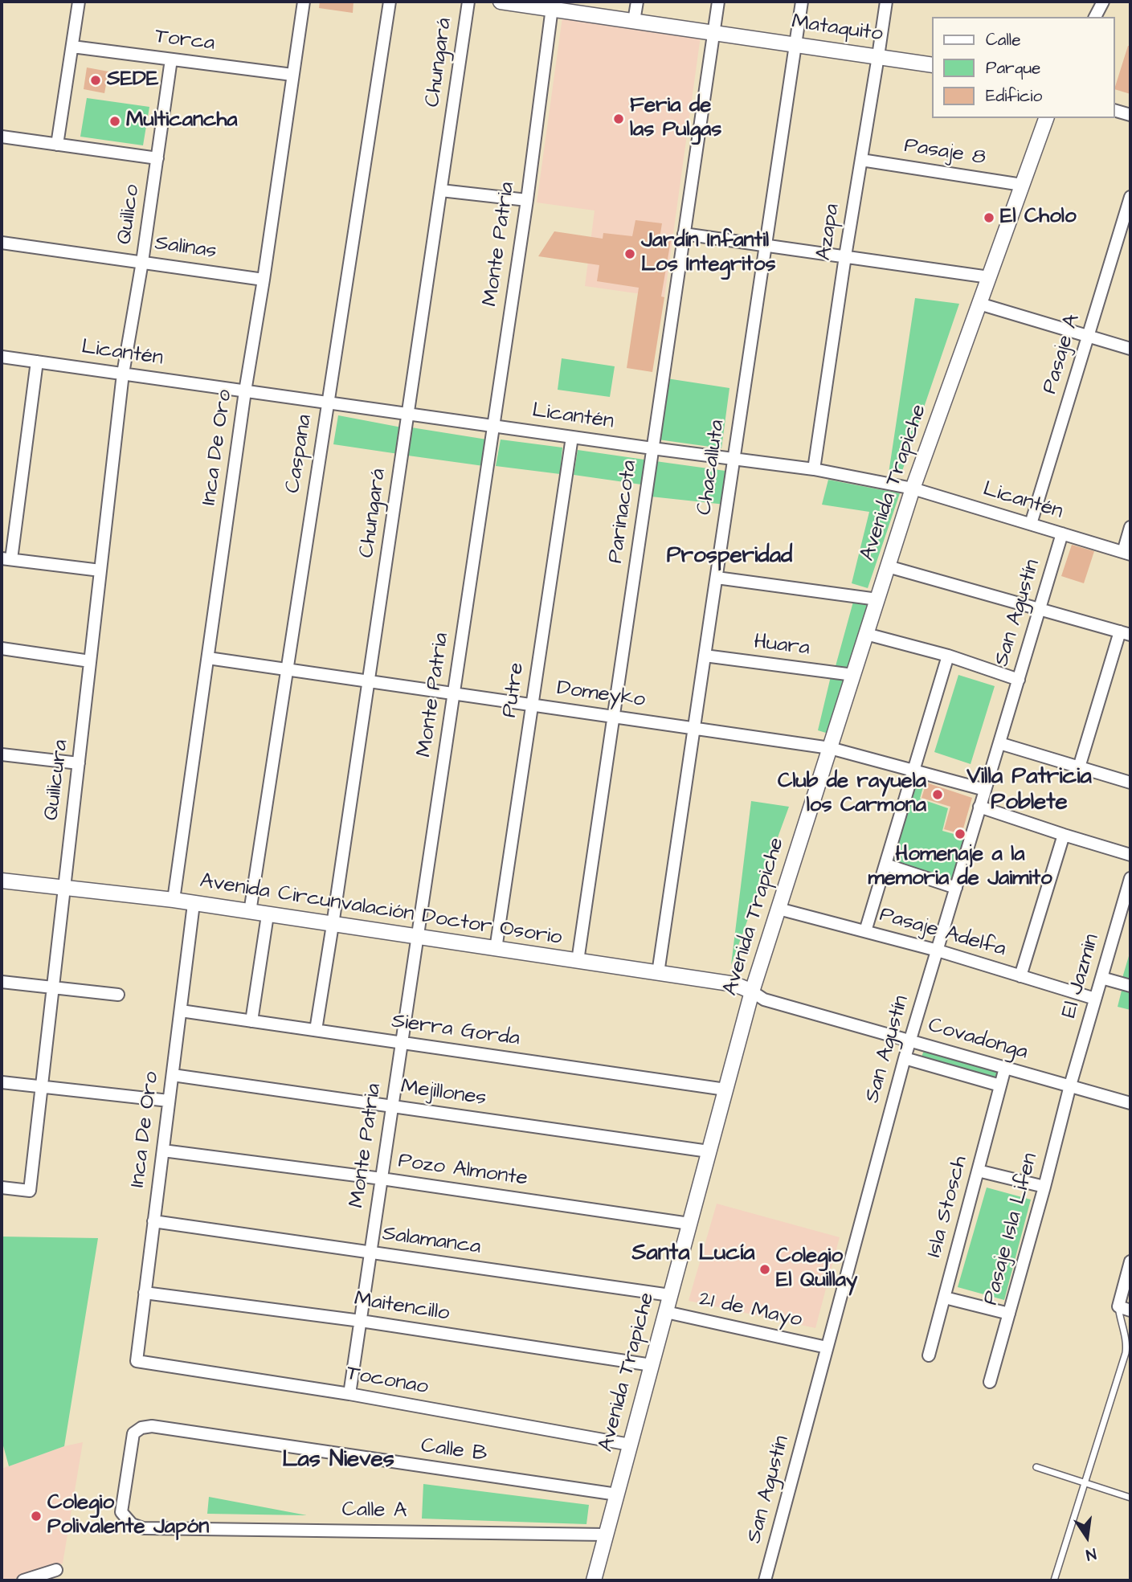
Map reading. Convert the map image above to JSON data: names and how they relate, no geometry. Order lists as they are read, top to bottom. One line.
{"streets":{"street":["Mataquito","Torca","Chungará","Pasaje 8","Quilico","Azapa","Monte Patria","Salinas","Licantén","Pasaje A","Inca De Oro","Caspana","Chacalluta","Avenida Trapiche","Parinacota","San Agustín","Huara","Putre","Domeyko","Quilicura","Avenida Circunvalación Doctor Osorio","Pasaje Adelfa","El Jazmin","Sierra Gorda","Covadonga","Mejillones","Pozo Almonte","Isla Stosch","Pasaje Isla Lifen","Salamanca","Maitencillo","21 de Mayo","Toconao","Calle B","Calle A"]},"crossings":[["Mataquito","Azapa"],["Mataquito","Monte Patria"],["Mataquito","Chacalluta"],["Mataquito","Parinacota"],["Torca","Quilico"],["Torca","Inca De Oro"],["Chungará","Licantén"],["Chungará","Domeyko"],["Chungará","Avenida Circunvalación Doctor Osorio"],["Chungará","Sierra Gorda"],["Pasaje 8","Azapa"],["Pasaje 8","Avenida Trapiche"],["Quilico","Salinas"],["Quilico","Licantén"],["Quilico","Quilicura"],["Azapa","Licantén"],["Monte Patria","Licantén"],["Monte Patria","Domeyko"],["Monte Patria","Avenida Circunvalación Doctor Osorio"],["Monte Patria","Sierra Gorda"],["Monte Patria","Mejillones"],["Monte Patria","Pozo Almonte"],["Monte Patria","Salamanca"],["Monte Patria","Maitencillo"],["Monte Patria","Toconao"],["Salinas","Inca De Oro"],["Licantén","Pasaje A"],["Licantén","Inca De Oro"],["Licantén","Caspana"],["Licantén","Chacalluta"],["Licantén","Avenida Trapiche"],["Licantén","Parinacota"],["Licantén","San Agustín"],["Licantén","Putre"],["Licantén","Quilicura"],["Inca De Oro","Domeyko"],["Inca De Oro","Avenida Circunvalación Doctor Osorio"],["Inca De Oro","Sierra Gorda"],["Inca De Oro","Mejillones"],["Inca De Oro","Pozo Almonte"],["Inca De Oro","Salamanca"],["Inca De Oro","Maitencillo"],["Inca De Oro","Toconao"],["Caspana","Domeyko"],["Caspana","Avenida Circunvalación Doctor Osorio"],["Chacalluta","Huara"],["Chacalluta","Domeyko"],["Chacalluta","Avenida Circunvalación Doctor Osorio"],["Avenida Trapiche","Huara"],["Avenida Trapiche","Domeyko"],["Avenida Trapiche","Avenida Circunvalación Doctor Osorio"],["Avenida Trapiche","Pasaje Adelfa"],["Avenida Trapiche","Sierra Gorda"],["Avenida Trapiche","Covadonga"],["Avenida Trapiche","Mejillones"],["Avenida Trapiche","Pozo Almonte"],["Avenida Trapiche","Salamanca"],["Avenida Trapiche","Maitencillo"],["Avenida Trapiche","21 de Mayo"],["Avenida Trapiche","Toconao"],["Avenida Trapiche","Calle B"],["Avenida Trapiche","Calle A"],["Parinacota","Domeyko"],["Parinacota","Avenida Circunvalación Doctor Osorio"],["San Agustín","Domeyko"],["San Agustín","Pasaje Adelfa"],["San Agustín","Covadonga"],["San Agustín","21 de Mayo"],["Putre","Domeyko"],["Putre","Avenida Circunvalación Doctor Osorio"],["Quilicura","Avenida Circunvalación Doctor Osorio"],["Avenida Circunvalación Doctor Osorio","Covadonga"],["Pasaje Adelfa","El Jazmin"],["El Jazmin","Covadonga"],["El Jazmin","Pasaje Isla Lifen"],["Covadonga","Isla Stosch"],["Covadonga","Pasaje Isla Lifen"],["Calle B","Calle A"]],"districts":["Prosperidad","Villa Patricia Poblete","Santa Lucía","Las Nieves"],"places":["SEDE","Feria de las Pulgas","Multicancha","El Cholo","Jardín Infantil Los Integritos","Club de rayuela los Carmona","Homenaje a la memoria de Jaimito","Colegio El Quillay","Colegio Polivalente Japón"],"legend":["Calle","Parque","Edificio"],"north":"bottom"}
